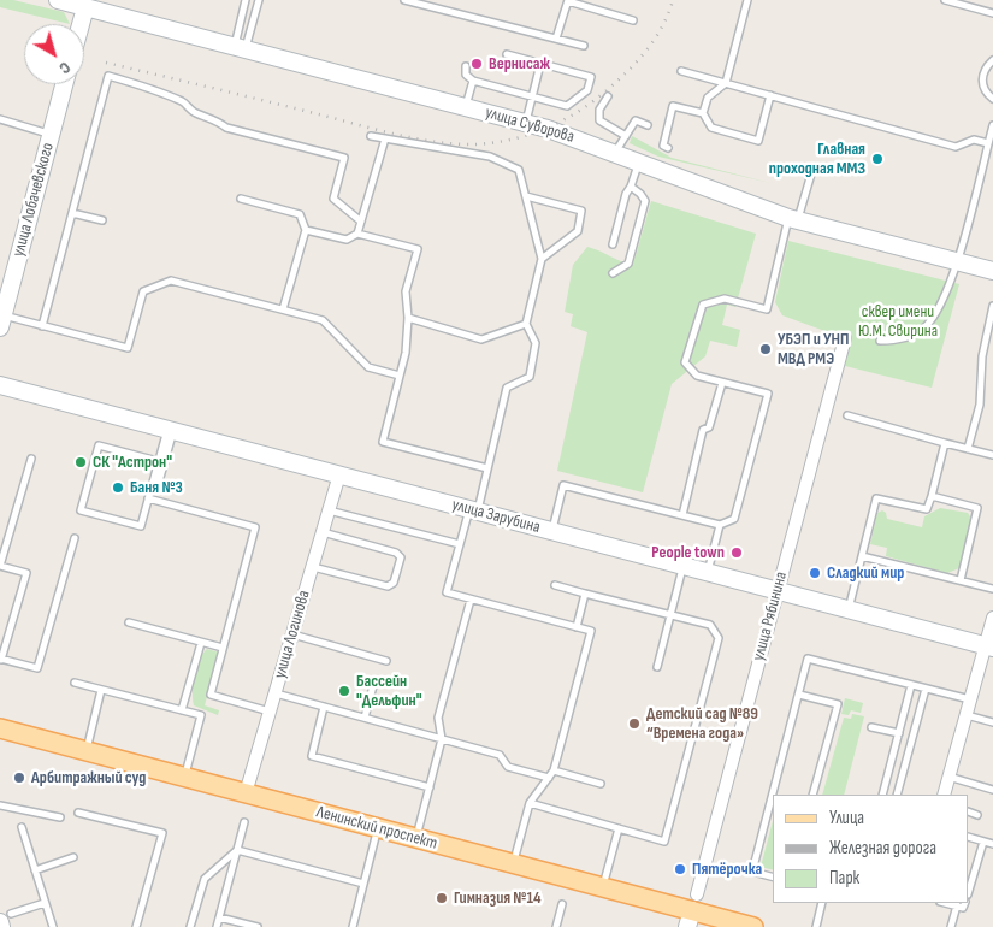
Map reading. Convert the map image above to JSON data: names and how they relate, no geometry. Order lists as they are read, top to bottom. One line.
{"streets":{"main road":["Ленинский проспект"],"street":["улица Суворова","улица Лобачевского","улица Зарубина","улица Рябинина","улица Логинова"]},"crossings":[["улица Зарубина","улица Рябинина"],["улица Зарубина","улица Логинова"],["улица Рябинина","Ленинский проспект"],["улица Логинова","Ленинский проспект"]],"parks":["сквер имени Ю.М. Свирина"],"places":["Вернисаж","Главная проходная ММЗ","УБЭП и УНП МВД РМЭ","СК \"Астрон\"","Баня №3","People town","Сладкий мир","Бассейн \"Дельфин\"","Детский сад №89 “Времена года»","Арбитражный суд","Пятёрочка","Гимназия №14"],"legend":["Улица","Железная дорога","Парк"],"north":"bottom right"}
